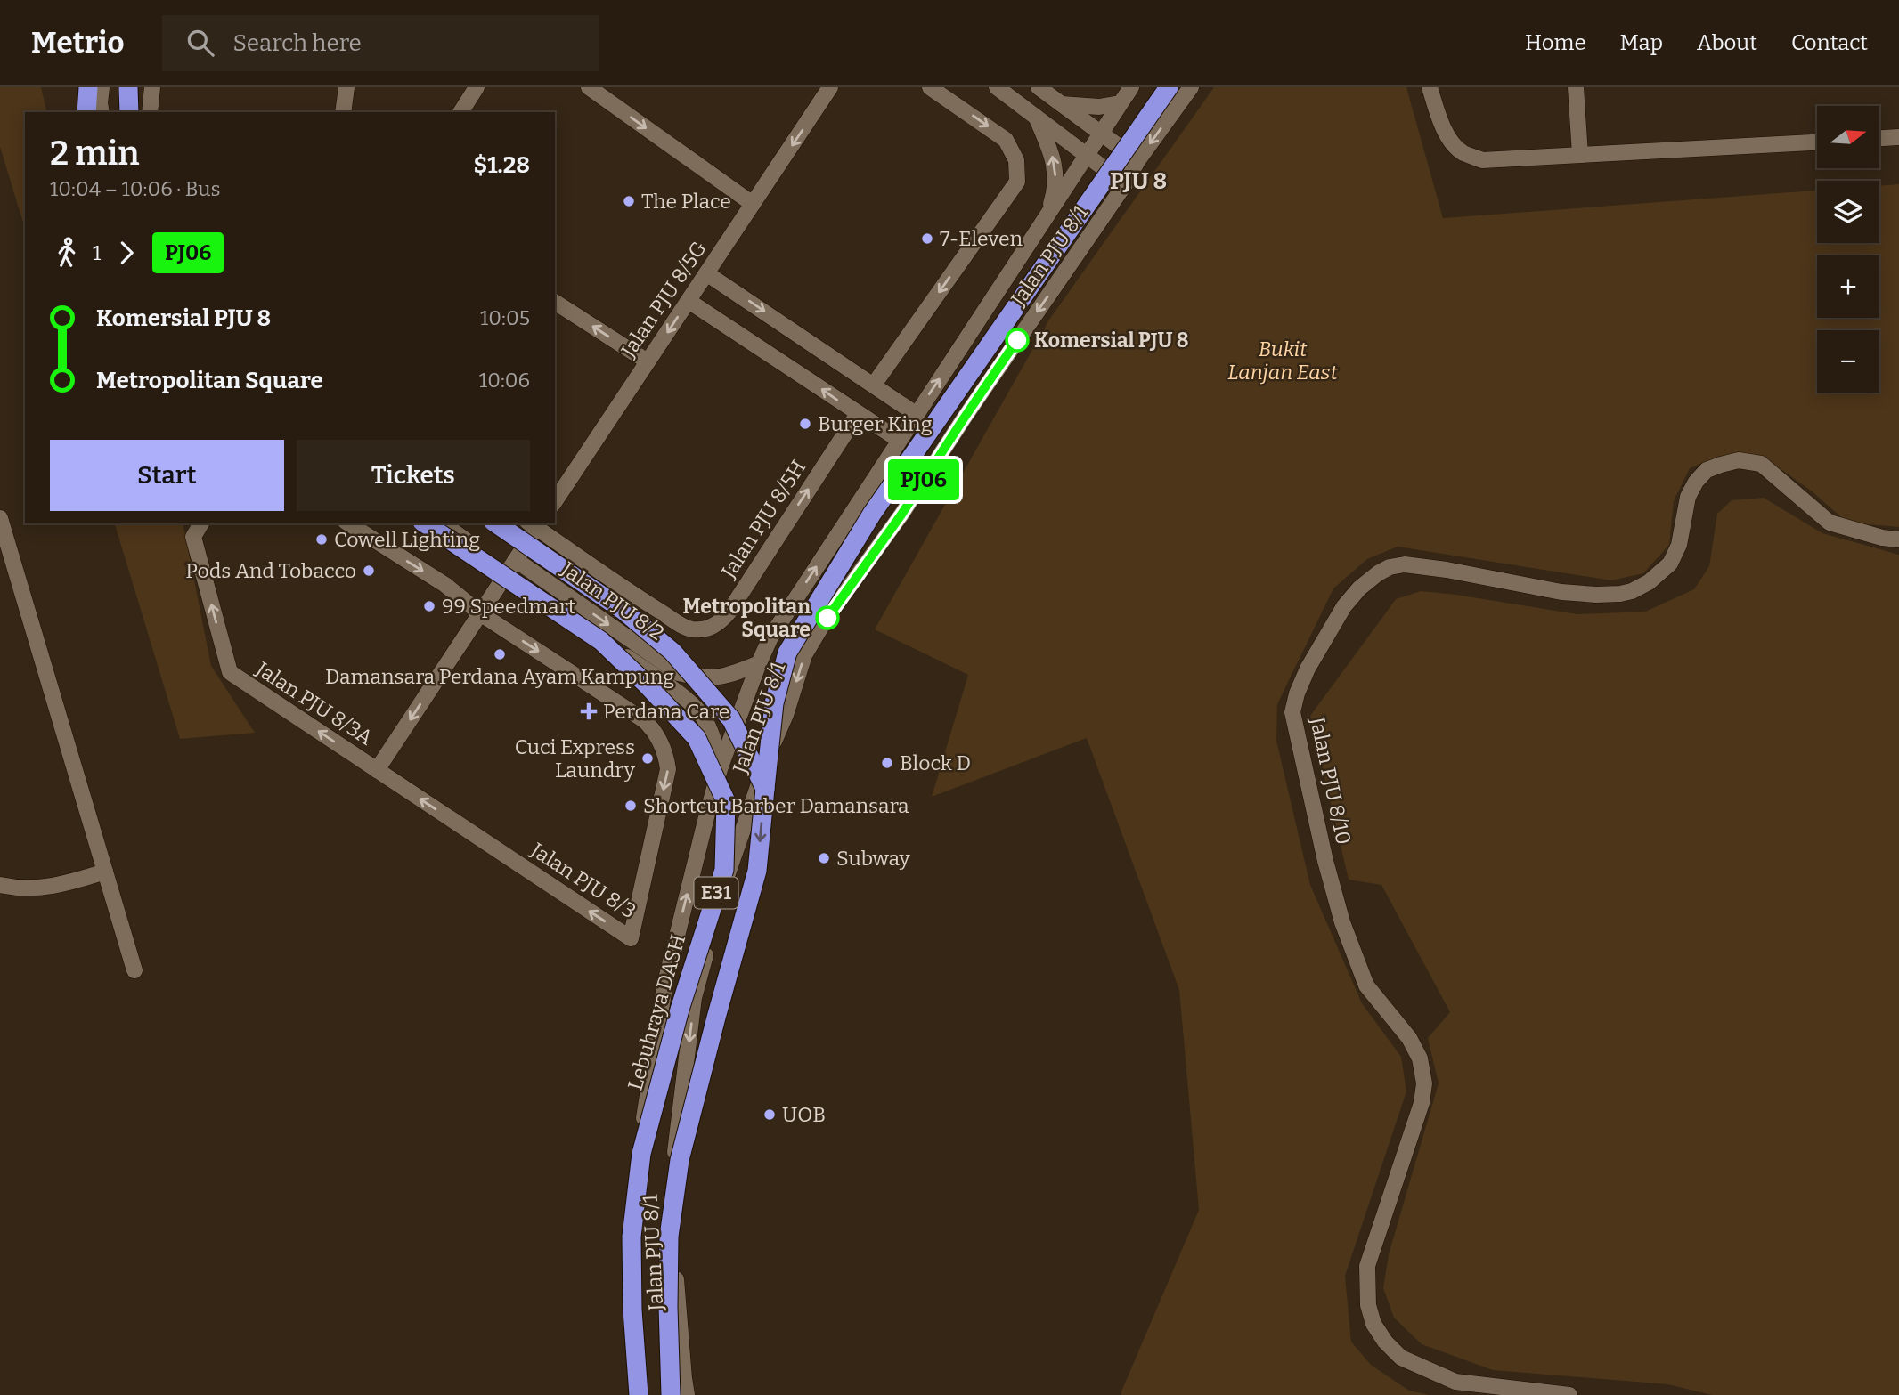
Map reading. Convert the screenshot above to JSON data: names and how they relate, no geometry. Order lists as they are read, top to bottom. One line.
{"streets":{"highway":["E31","Lebuhraya DASH"],"street":["Jalan PJU 8/1","Jalan PJU 8/5G","Jalan PJU 8/5H","Jalan PJU 8/2","Jalan PJU 8/3A","Jalan PJU 8/10","Jalan PJU 8/3"]},"crossings":[["Jalan PJU 8/1","Jalan PJU 8/2"],["Jalan PJU 8/3A","Jalan PJU 8/3"]],"one_way":["Jalan PJU 8/5G","Jalan PJU 8/3A"],"districts":["PJU 8"],"parks":["Bukit Lanjan East"],"places":{"other":["The Place","7-Eleven","Komersial PJU 8","Burger King","Cowell Lighting","Pods And Tobacco","99 Speedmart","Metropolitan Square","Damansara Perdana Ayam Kampung","Cuci Express Laundry","Block D","Shortcut Barber Damansara","Subway","UOB"],"health":["Perdana Care"]},"lines":["bus line PJ06"],"north":"right","page":{"header":"Metrio","search":"Search here","nav":["Home","Map","About","Contact"],"on_map":"PJ06","map_buttons":["+","−"],"heading":["2 min","10:04 – 10:06 · Bus","$1.28"],"legs":["1","PJ06"],"list":[{"name":"Komersial PJU 8","value":"10:05"},{"name":"Metropolitan Square","value":"10:06"}],"buttons":["Start","Tickets"]}}
